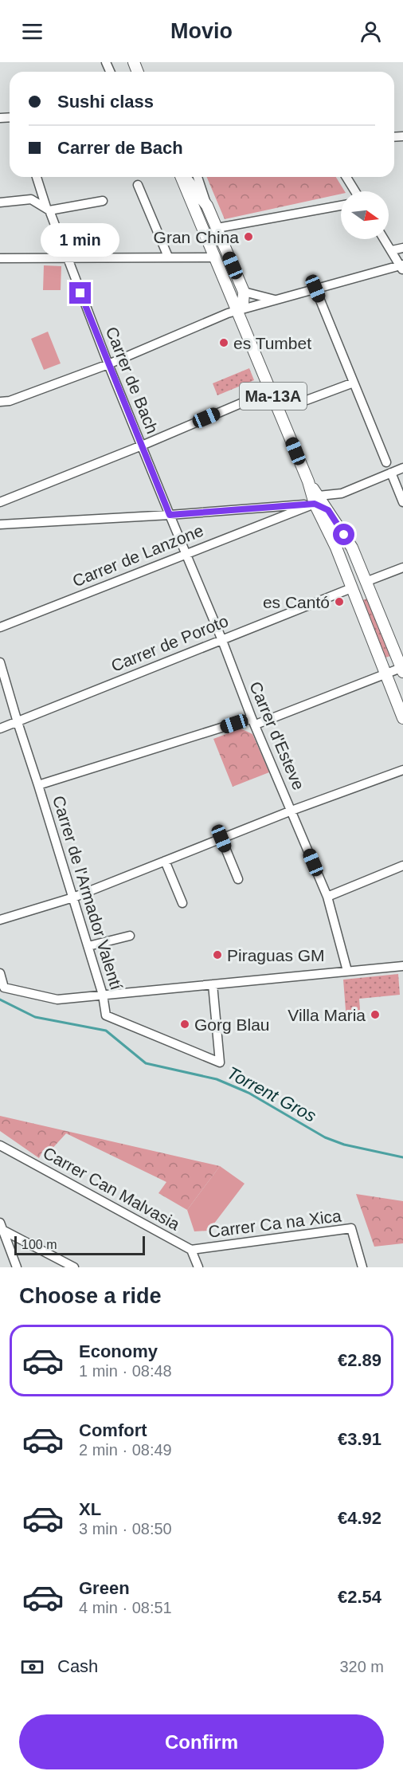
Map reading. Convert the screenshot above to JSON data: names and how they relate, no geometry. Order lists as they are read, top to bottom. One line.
{"streets":{"main road":["Ma-13A"],"street":["Carrer de Bach","Carrer de Lanzone","Carrer de Poroto","Carrer d'Esteve","Carrer de l'Armador Valentí","Carrer Can Malvasia","Carrer Ca na Xica"]},"crossings":[["Carrer de Bach","Carrer d'Esteve"],["Ma-13A","Carrer de Lanzone"],["Ma-13A","Carrer de Poroto"],["Carrer de Lanzone","Carrer d'Esteve"],["Carrer de Poroto","Carrer d'Esteve"],["Carrer de Poroto","Carrer de l'Armador Valentí"],["Carrer Can Malvasia","Carrer Ca na Xica"]],"water":["Torrent Gros"],"places":["Gran China","es Tumbet","es Cantó","Piraguas GM","Villa Maria","Gorg Blau"],"scale_bar":"100 m","north":"right","page":{"header":"Movio","banner":["Sushi class","Carrer de Bach"],"bubble":"1 min","scale":"100 m","heading":"Choose a ride","list":[{"name":"Economy","note":"1 min · 08:48","value":"€2.89"},{"name":"Comfort","note":"2 min · 08:49","value":"€3.91"},{"name":"XL","note":"3 min · 08:50","value":"€4.92"},{"name":"Green","note":"4 min · 08:51","value":"€2.54"}],"pay":["Cash","320 m"],"buttons":"Confirm"}}
